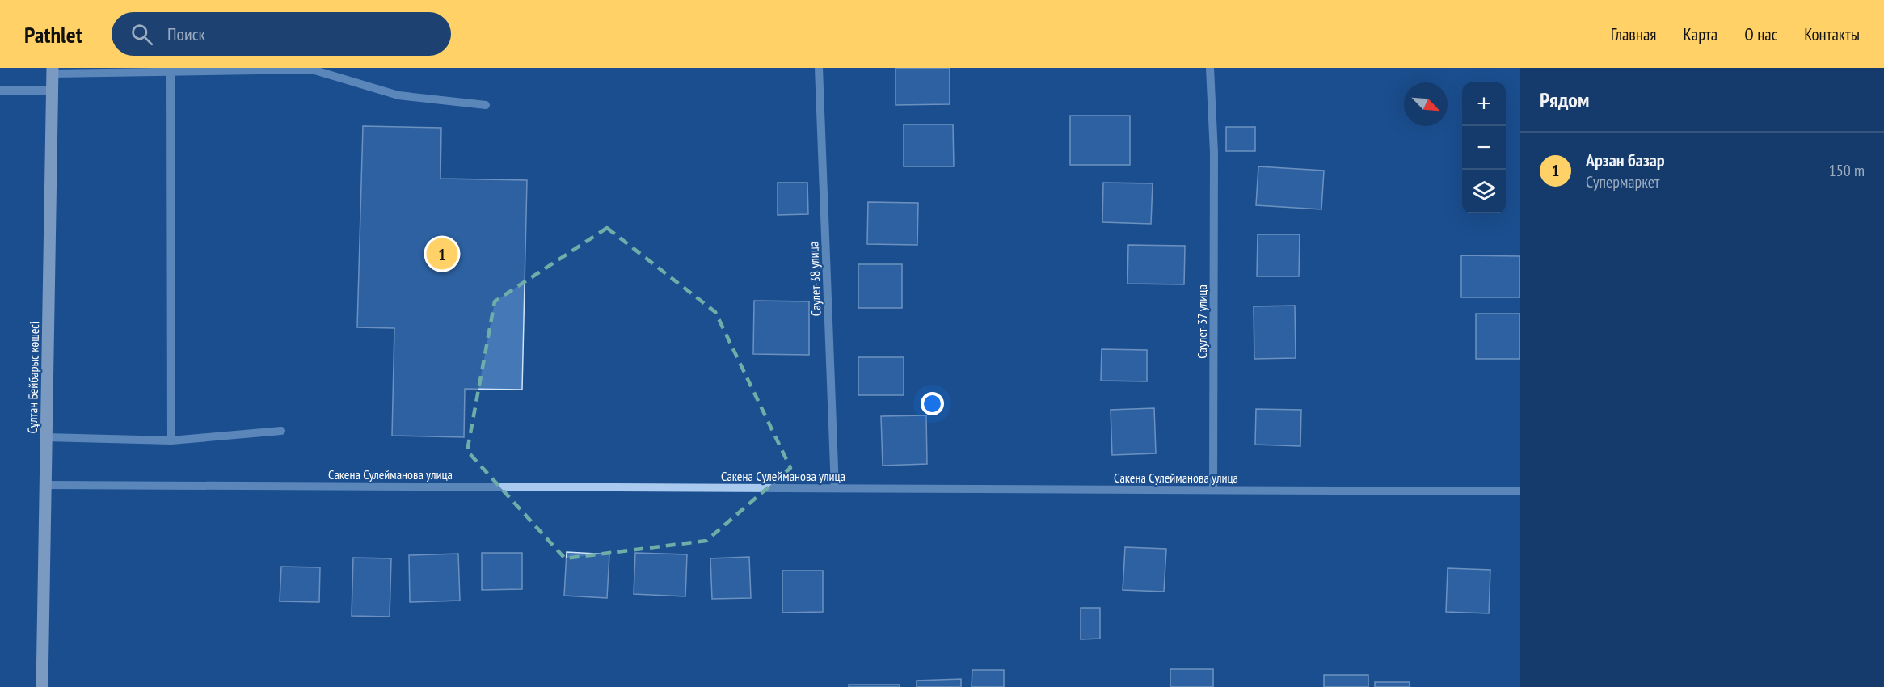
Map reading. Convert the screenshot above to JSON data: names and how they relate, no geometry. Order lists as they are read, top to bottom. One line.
{"streets":{"main road":["Сұлтан Бейбарыс көшесі"],"street":["Саулет-38 улица","Саулет-37 улица","Сакена Сулейманова улица"]},"crossings":[["Саулет-38 улица","Сакена Сулейманова улица"],["Саулет-37 улица","Сакена Сулейманова улица"],["Сұлтан Бейбарыс көшесі","Сакена Сулейманова улица"]],"north":"bottom right","page":{"header":"Pathlet","search":"Поиск","nav":["Главная","Карта","О нас","Контакты"],"heading":"Рядом","map_buttons":["+","−"],"list":[{"mark":"1","name":"Арзан базар","note":"Супермаркет","value":"150 m"}],"pins":"1"}}
